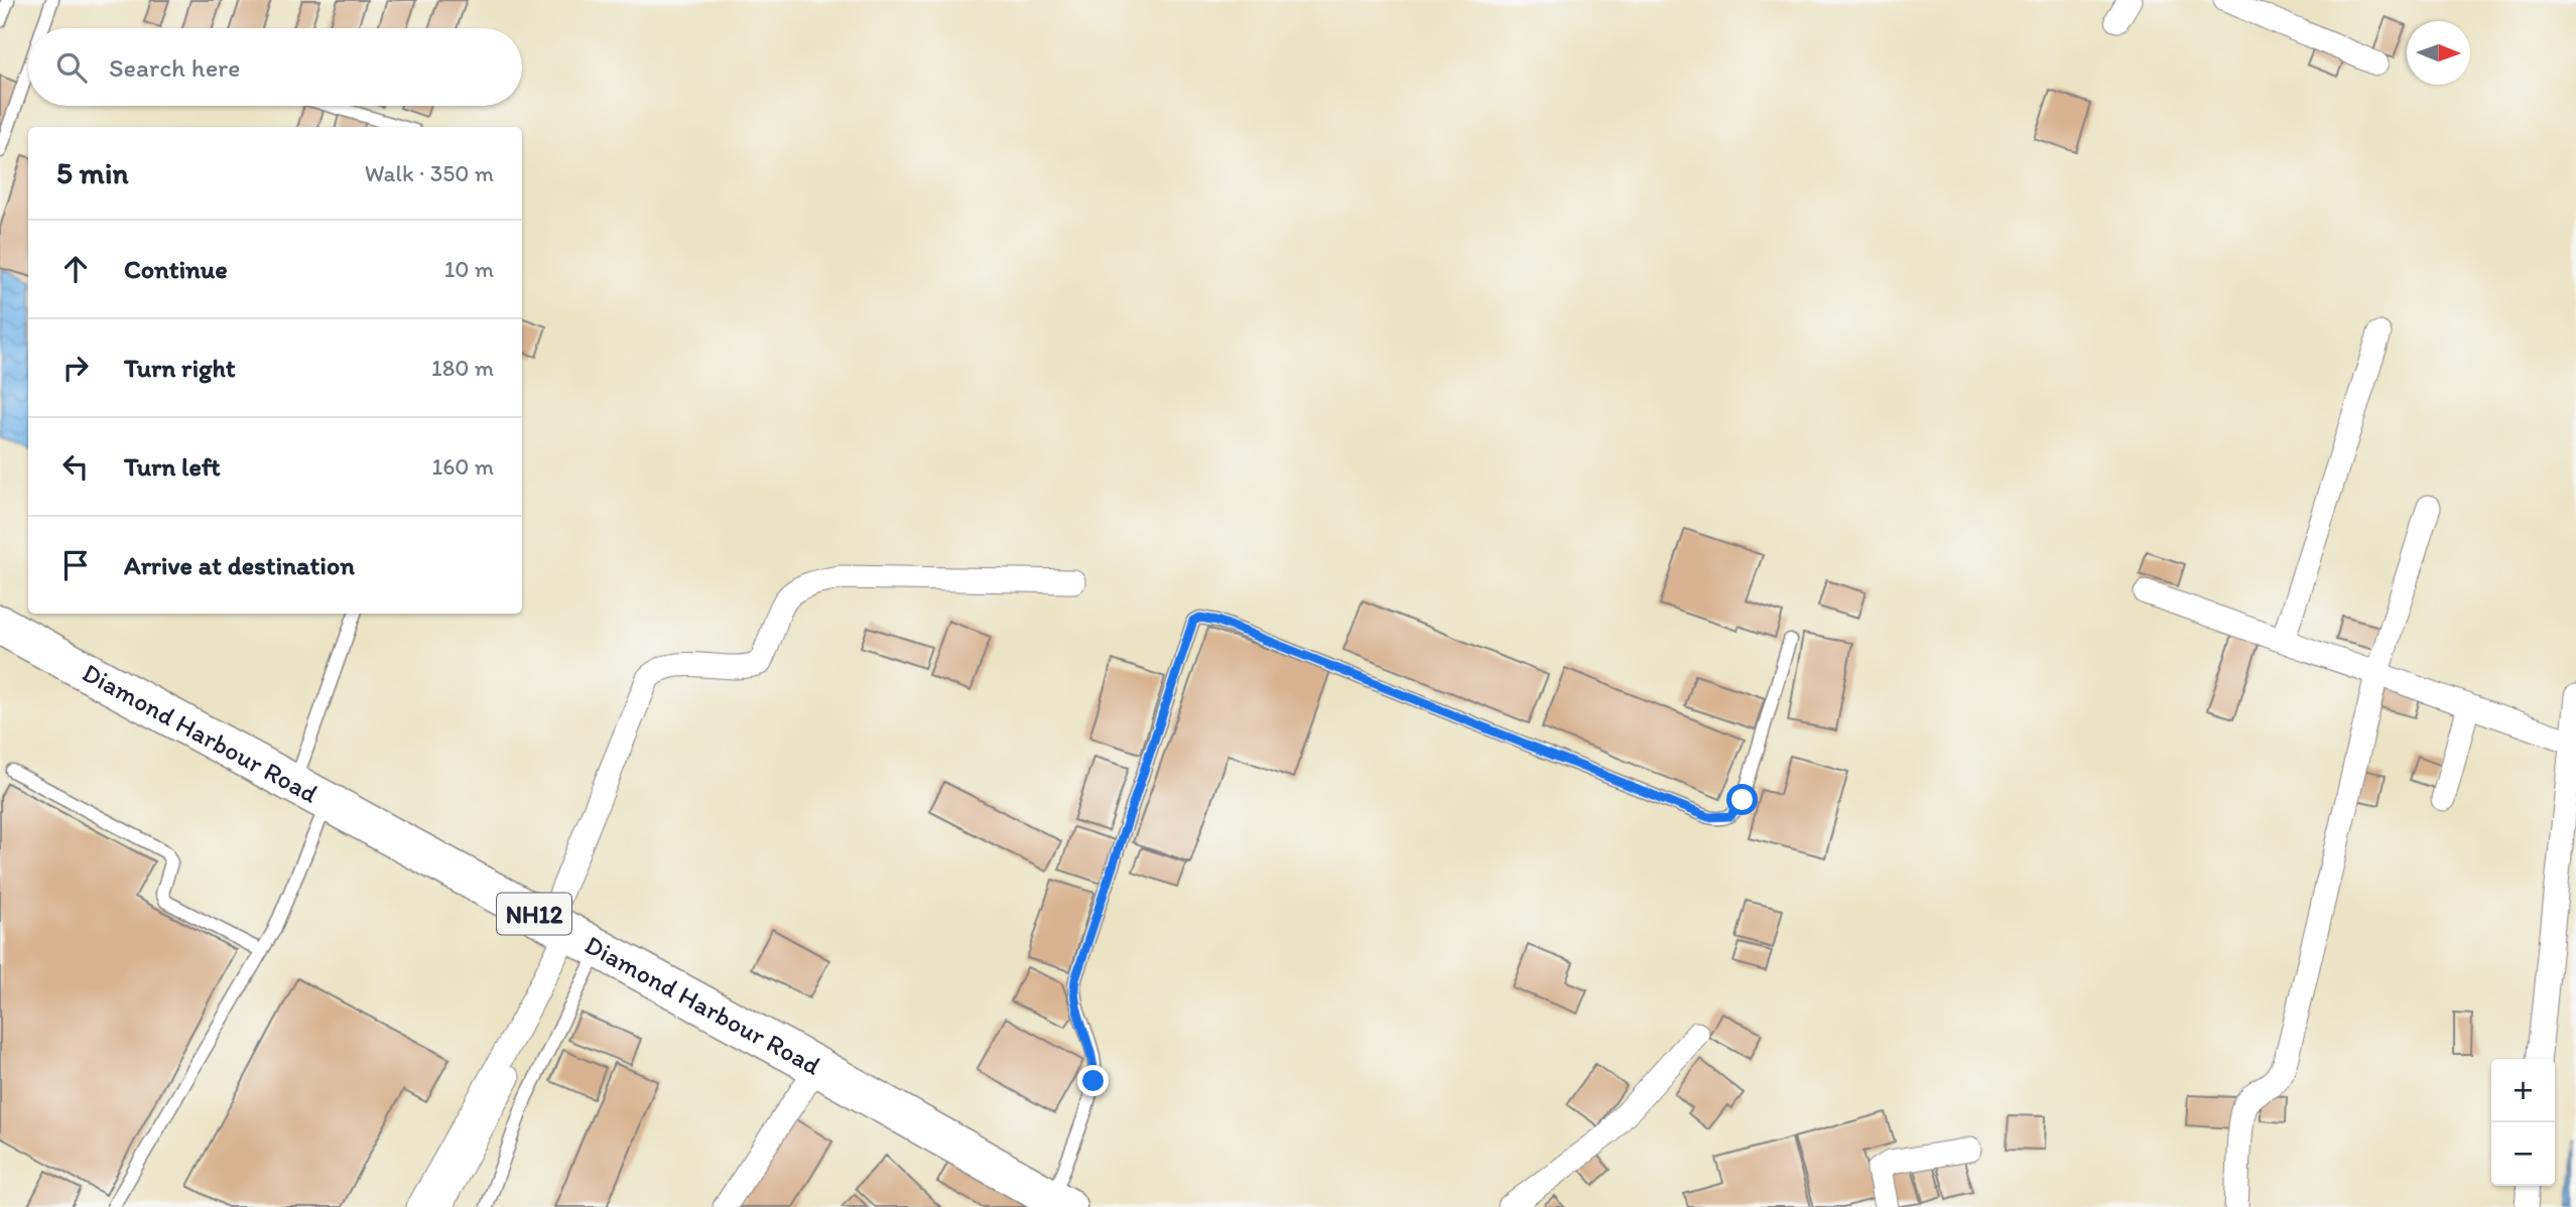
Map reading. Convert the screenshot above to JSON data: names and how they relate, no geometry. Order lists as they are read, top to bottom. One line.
{"streets":{"highway":["Diamond Harbour Road","NH12"]},"north":"right","page":{"search":"Search here","heading":["5 min","Walk · 350 m"],"list":[["Continue","10 m"],["Turn right","180 m"],["Turn left","160 m"],"Arrive at destination"],"map_buttons":["+","−"]}}
